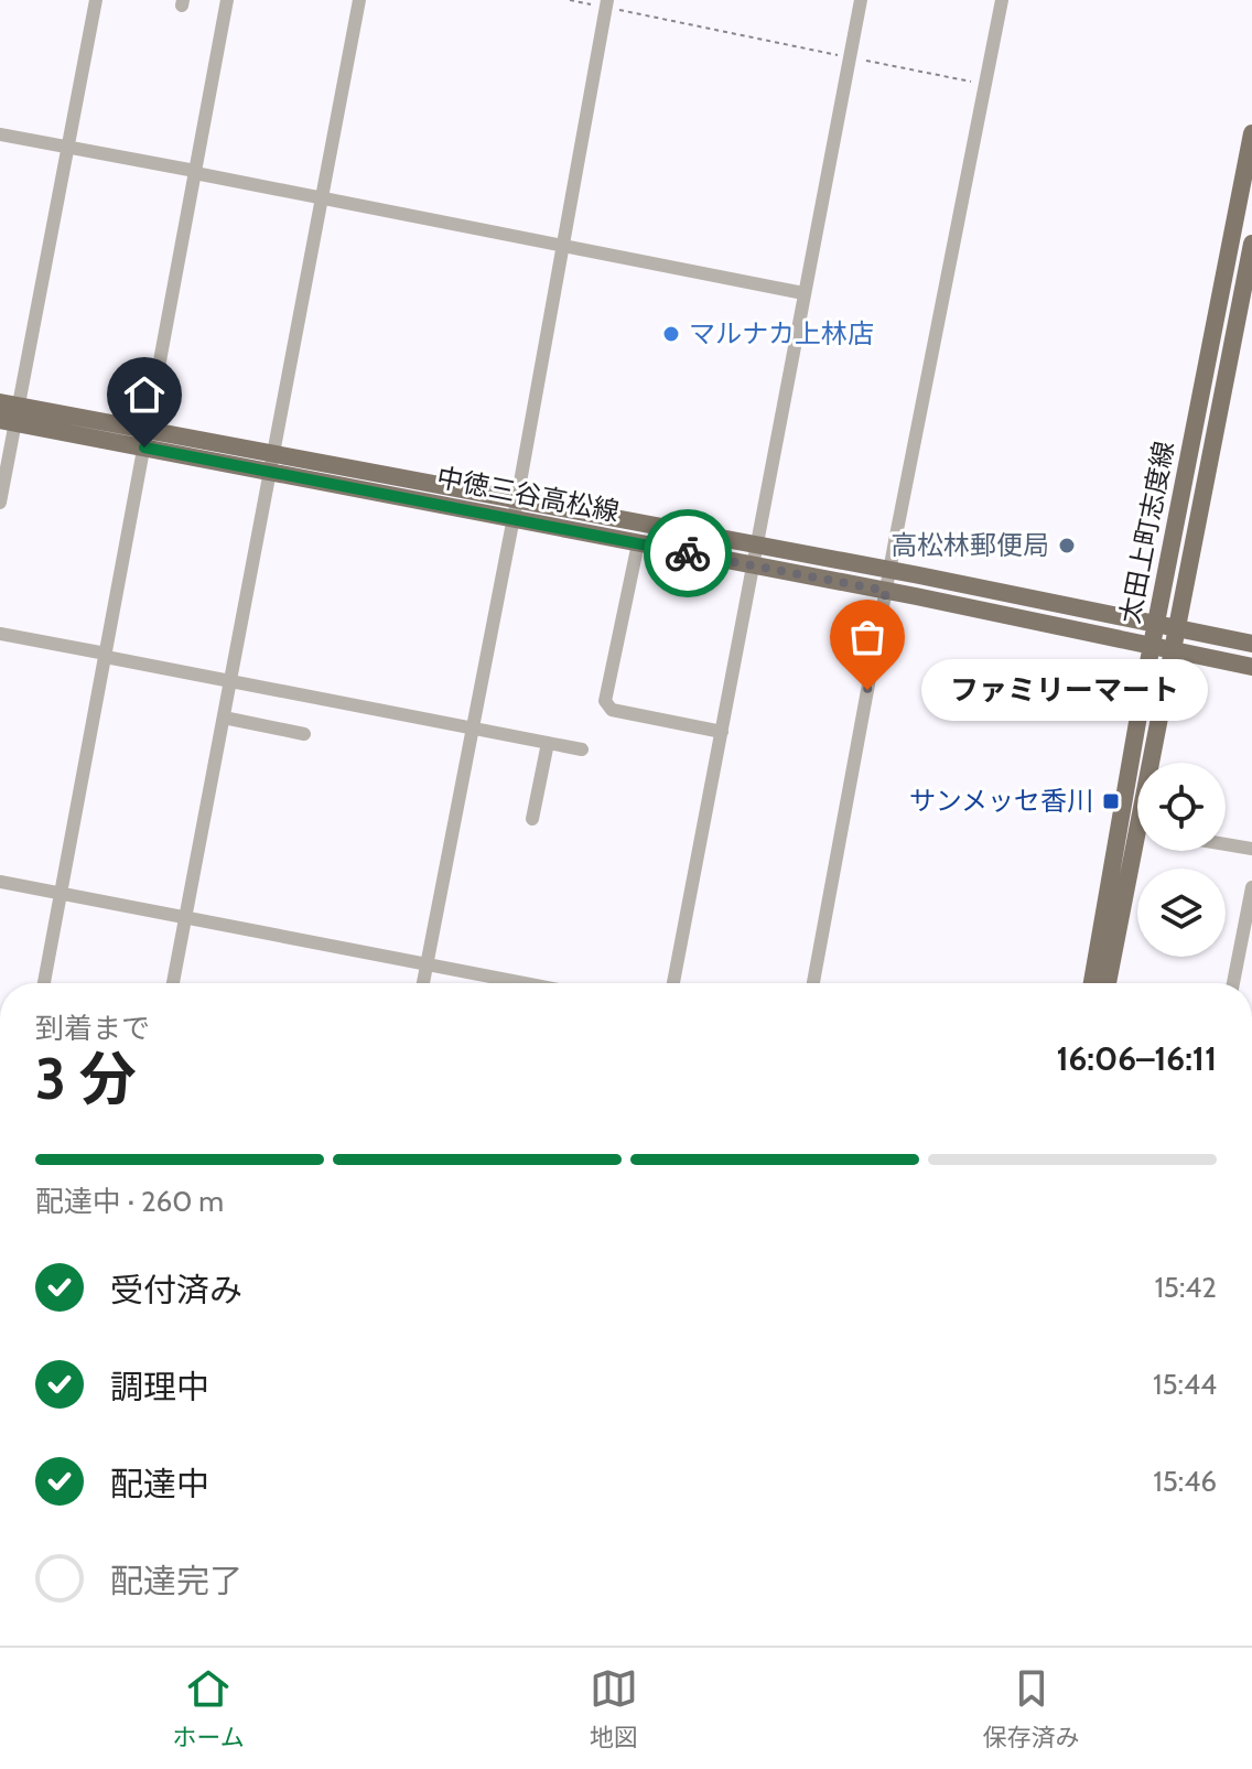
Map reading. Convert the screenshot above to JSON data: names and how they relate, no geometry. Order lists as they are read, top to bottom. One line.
{"streets":{"main road":["中徳三谷高松線","太田上町志度線"]},"crossings":[["中徳三谷高松線","太田上町志度線"]],"places":{"other":["マルナカ上林店","高松林郵便局","ファミリーマート"],"transit":["サンメッセ香川"]},"page":{"bubble":"ファミリーマート","heading":["3 分","到着まで","16:06–16:11"],"bar":"配達中 · 260 m","list":[["受付済み","15:42"],["調理中","15:44"],["配達中","15:46"],"配達完了"],"tabs":["ホーム","地図","保存済み"]}}
